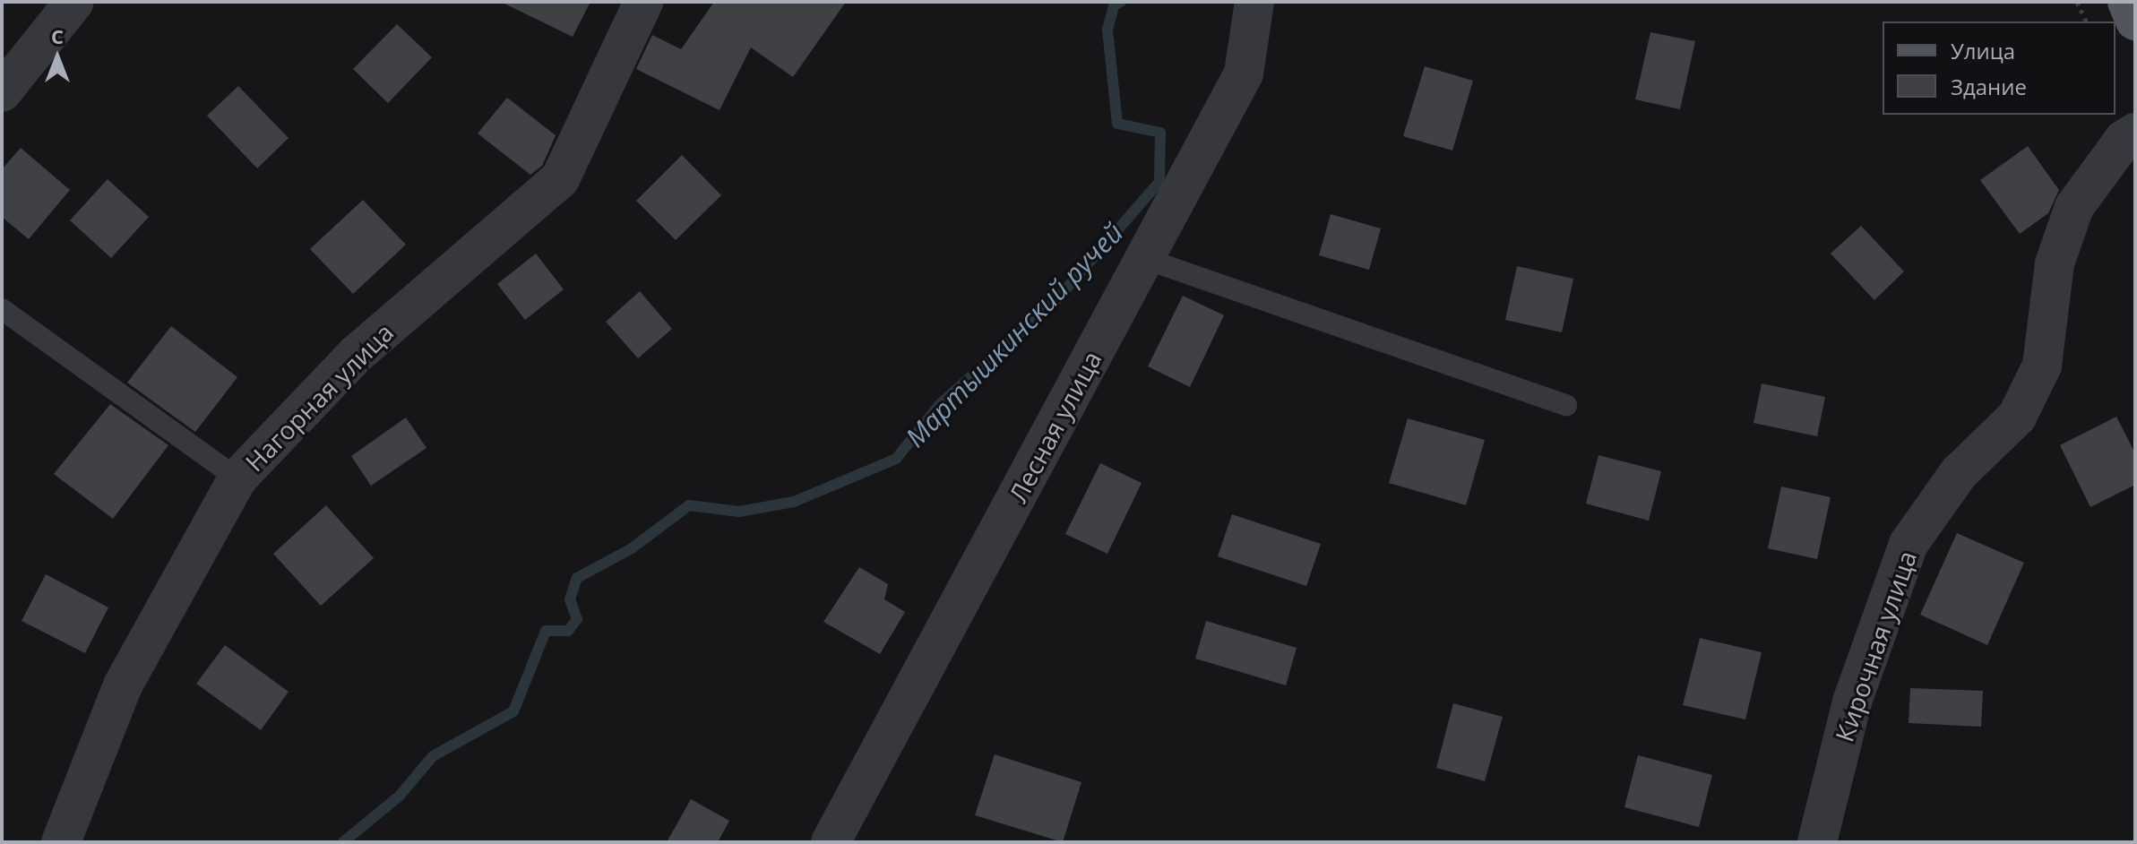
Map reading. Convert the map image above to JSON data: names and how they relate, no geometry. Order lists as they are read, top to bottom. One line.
{"streets":{"street":["Нагорная улица","Лесная улица","Кирочная улица"]},"water":["Мартышкинский ручей"],"legend":["Улица","Здание"],"north":"top"}
